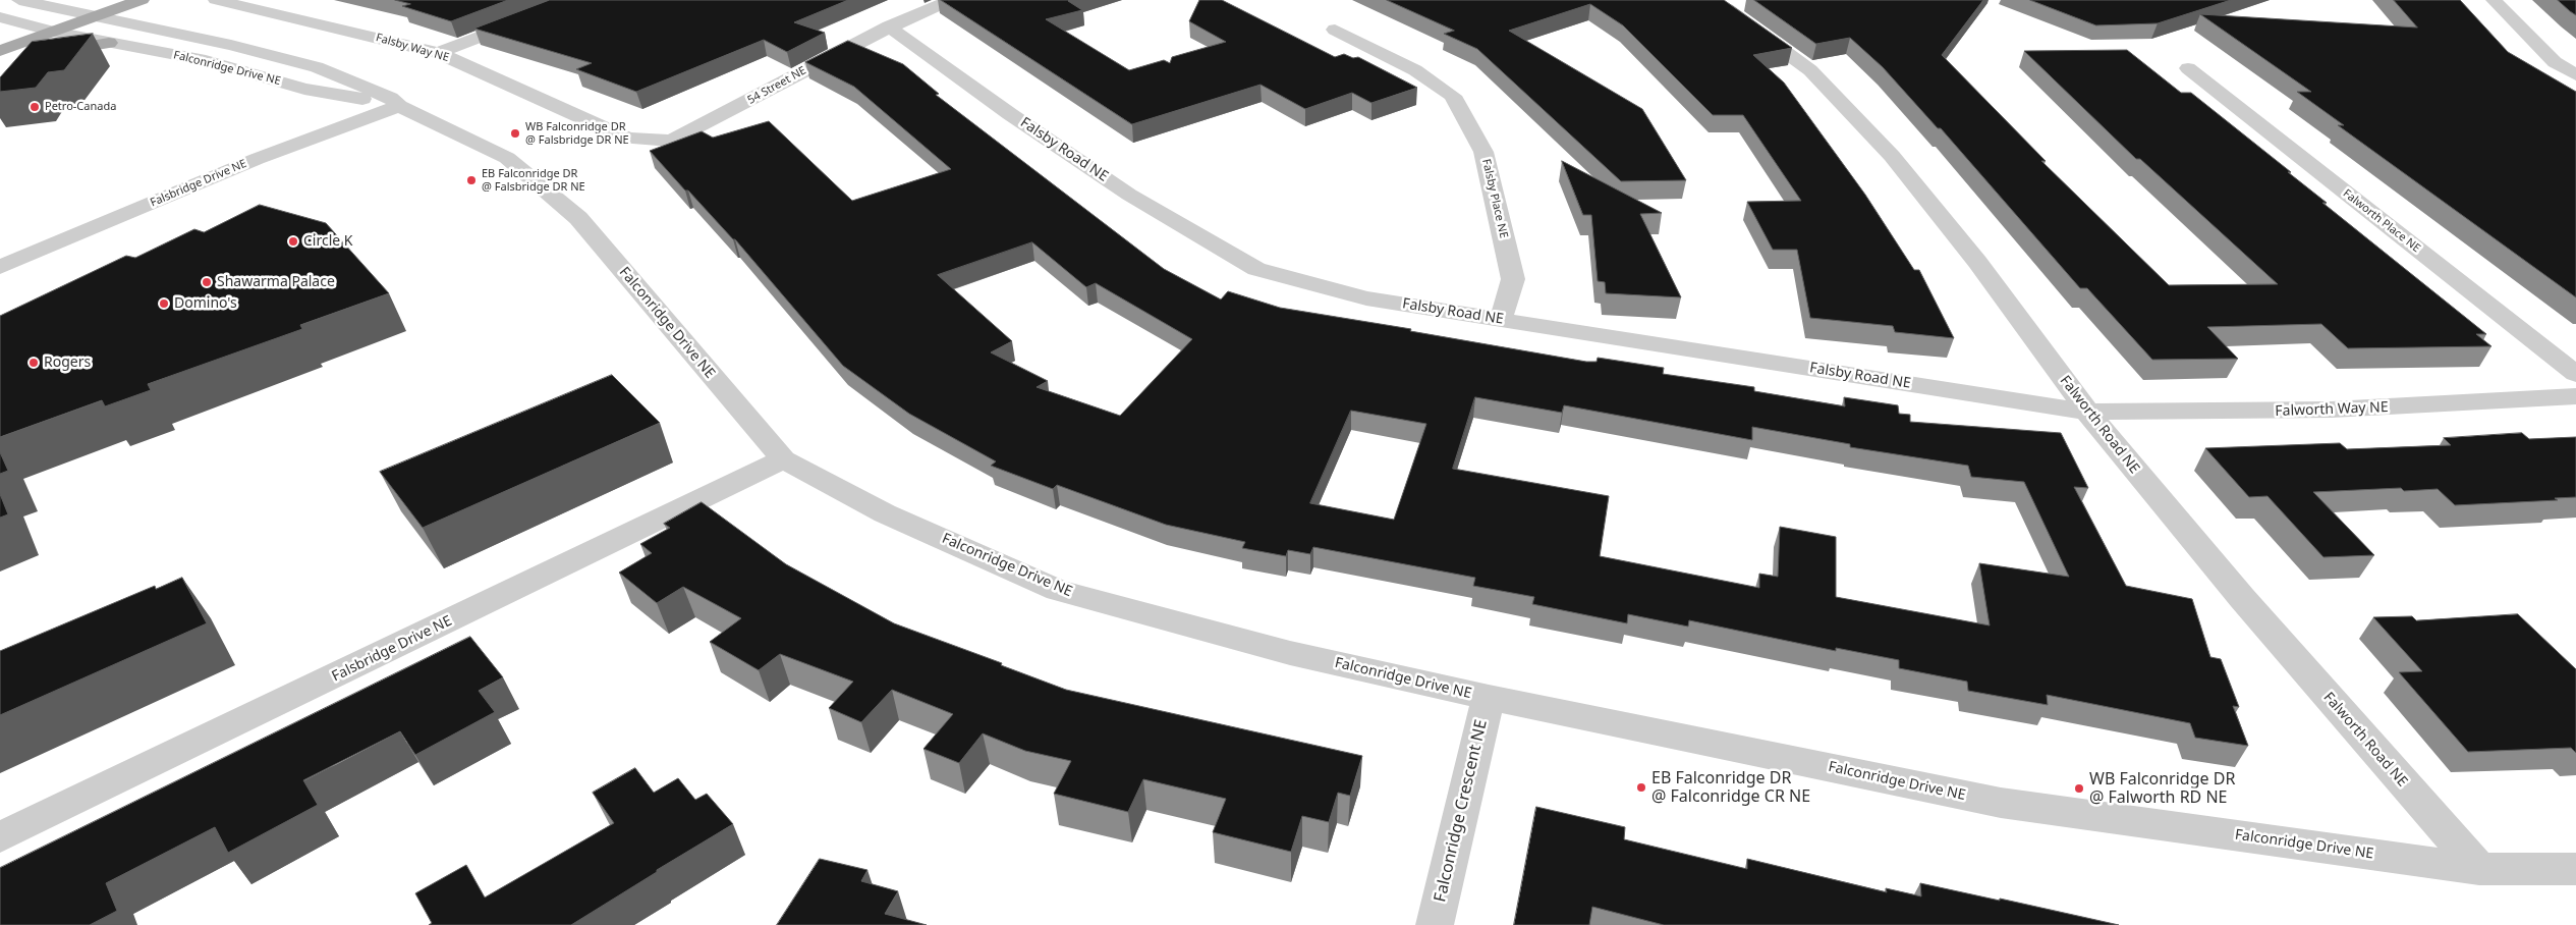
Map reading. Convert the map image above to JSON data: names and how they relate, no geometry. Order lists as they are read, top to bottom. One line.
{"streets":{"street":["Falsby Way NE","Falconridge Drive NE","54 Street NE","Falsby Road NE","Falsbridge Drive NE","Falsby Place NE","Falworth Place NE","Falworth Way NE","Falworth Road NE","Falconridge Crescent NE"]},"crossings":[["Falsby Way NE","54 Street NE"],["Falconridge Drive NE","Falsbridge Drive NE"],["Falconridge Drive NE","Falworth Road NE"],["Falconridge Drive NE","Falconridge Crescent NE"],["54 Street NE","Falsby Road NE"],["Falsby Road NE","Falsby Place NE"],["Falsby Road NE","Falworth Way NE"],["Falsby Road NE","Falworth Road NE"],["Falworth Way NE","Falworth Road NE"]],"places":["Petro-Canada","WB Falconridge DR @ Falsbridge DR NE","EB Falconridge DR @ Falsbridge DR NE","Circle K","Shawarma Palace","Domino's","Rogers","EB Falconridge DR @ Falconridge CR NE","WB Falconridge DR @ Falworth RD NE"]}
